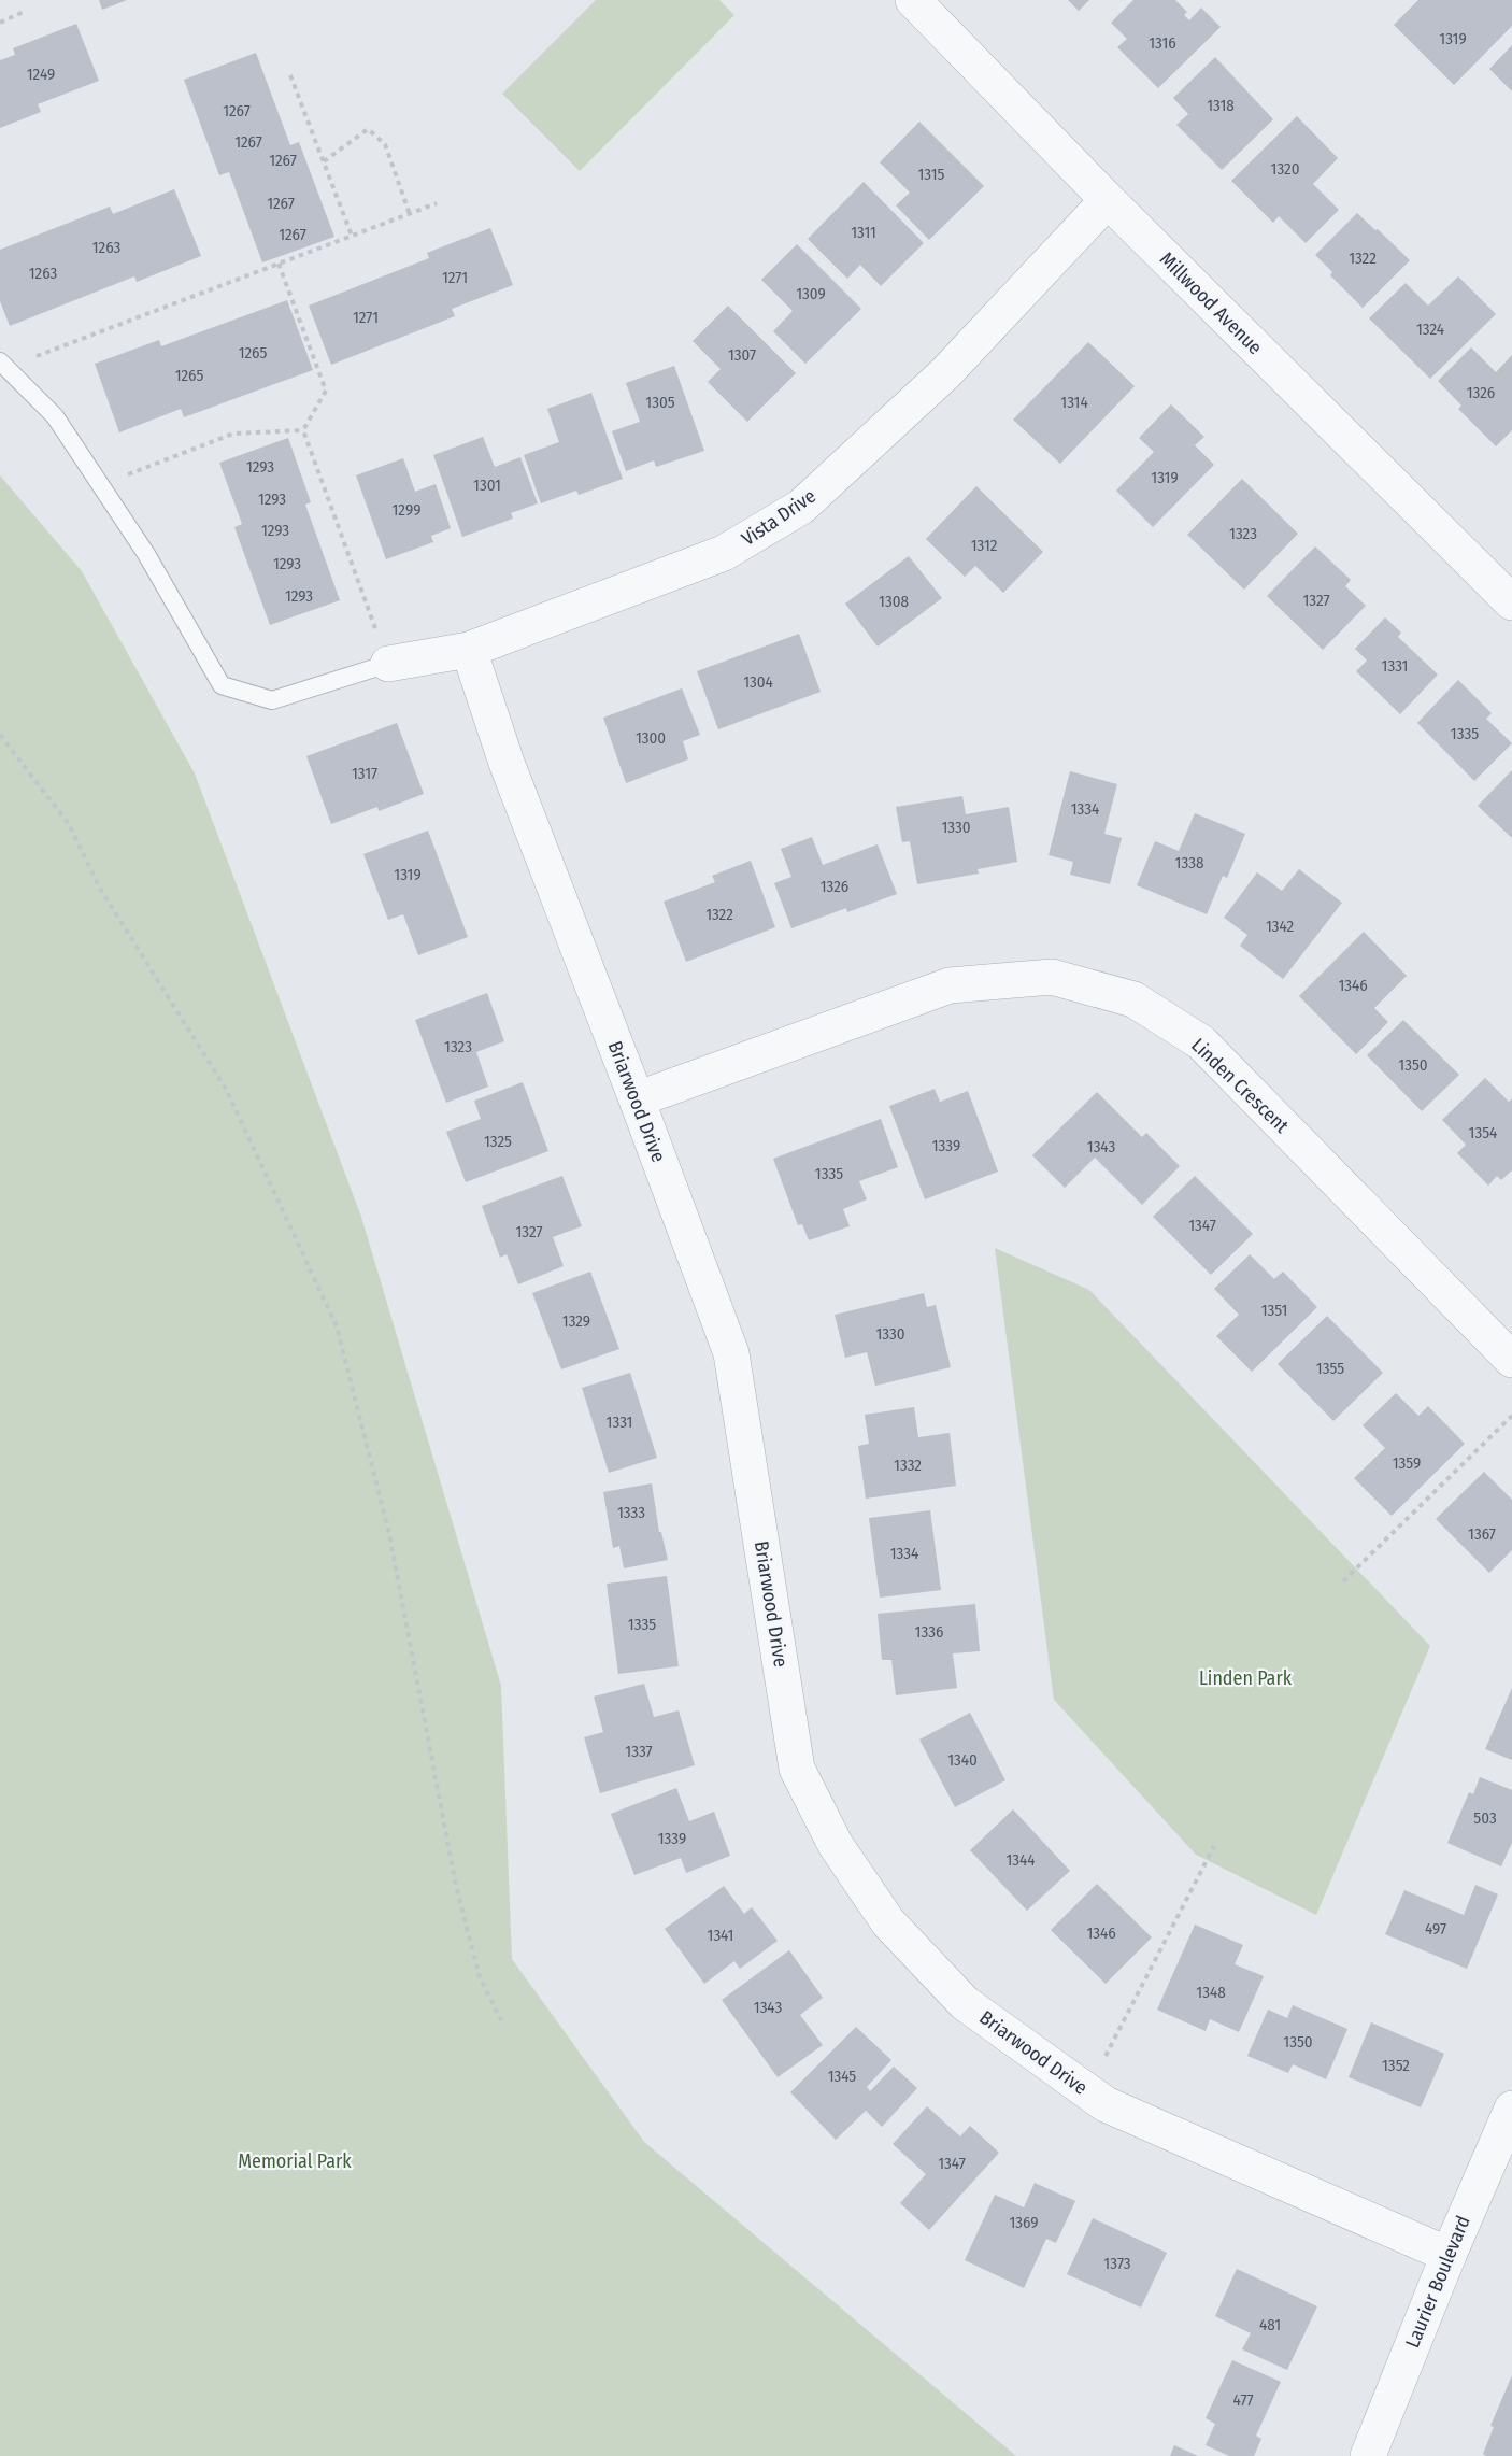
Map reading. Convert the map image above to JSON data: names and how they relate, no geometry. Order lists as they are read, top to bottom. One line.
{"streets":{"street":["Millwood Avenue","Vista Drive","Linden Crescent","Briarwood Drive","Laurier Boulevard"]},"crossings":[["Millwood Avenue","Vista Drive"],["Vista Drive","Briarwood Drive"],["Linden Crescent","Briarwood Drive"],["Briarwood Drive","Laurier Boulevard"]],"parks":["Linden Park","Memorial Park"],"house_numbers":["1319","1316","1249","1318","1267","1267","1267","1320","1315","1267","1311","1267","1263","1322","1263","1271","1309","1271","1324","1265","1307","1265","1326","1305","1314","1293","1319","1301","1293","1299","1293","1323","1312","1293","1293","1327","1308","1331","1304","1335","1300","1317","1334","1330","1338","1319","1326","1322","1342","1346","1323","1350","1354","1325","1339","1343","1335","1347","1327","1351","1329","1330","1355","1331","1359","1332","1333","1367","1334","1335","1336","1337","1340","503","1339","1344","497","1346","1341","1348","1343","1350","1352","1345","1347","1369","1373","481","477"]}
